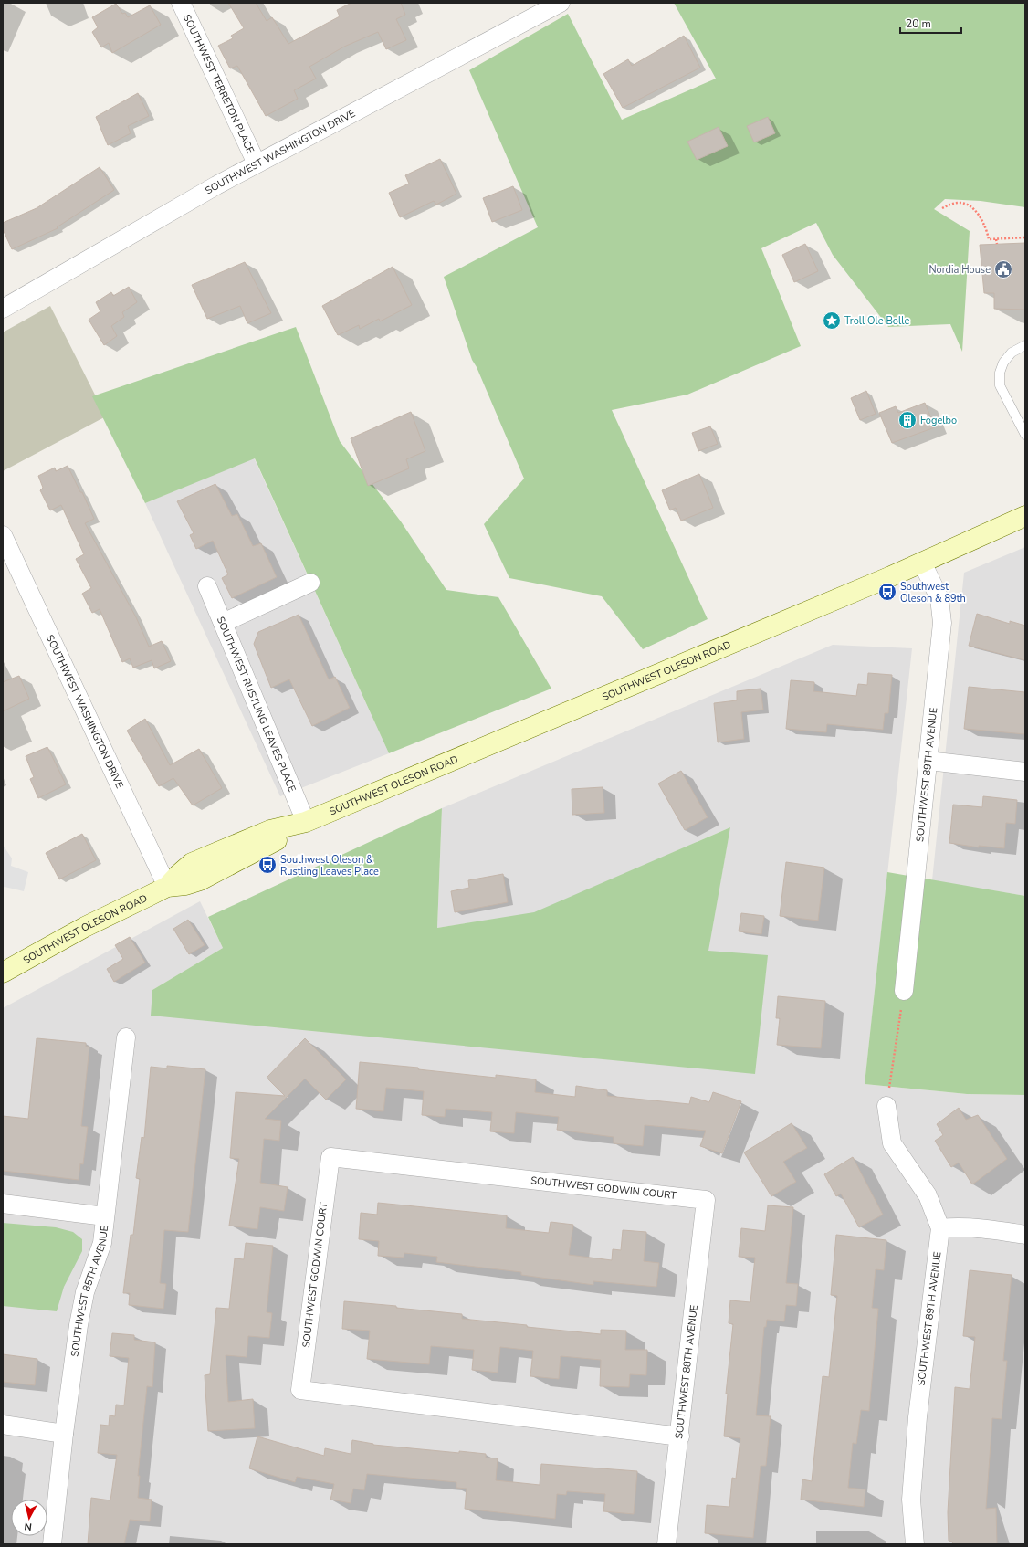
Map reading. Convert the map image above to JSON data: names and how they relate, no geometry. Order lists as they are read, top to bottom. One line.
{"streets":{"main road":["SOUTHWEST OLESON ROAD"],"street":["SOUTHWEST TERRETON PLACE","SOUTHWEST WASHINGTON DRIVE","SOUTHWEST RUSTLING LEAVES PLACE","SOUTHWEST 89TH AVENUE","SOUTHWEST GODWIN COURT","SOUTHWEST 85TH AVENUE","SOUTHWEST 88TH AVENUE"]},"crossings":[["SOUTHWEST TERRETON PLACE","SOUTHWEST WASHINGTON DRIVE"],["SOUTHWEST WASHINGTON DRIVE","SOUTHWEST OLESON ROAD"],["SOUTHWEST OLESON ROAD","SOUTHWEST RUSTLING LEAVES PLACE"],["SOUTHWEST OLESON ROAD","SOUTHWEST 89TH AVENUE"],["SOUTHWEST GODWIN COURT","SOUTHWEST 88TH AVENUE"]],"places":{"public building":["Nordia House"],"place":["Troll Ole Bolle"],"building":["Fogelbo"],"bus stop":["Southwest Oleson & 89th","Southwest Oleson & Rustling Leaves Place"]},"scale_bar":"20 m","north":"bottom"}
